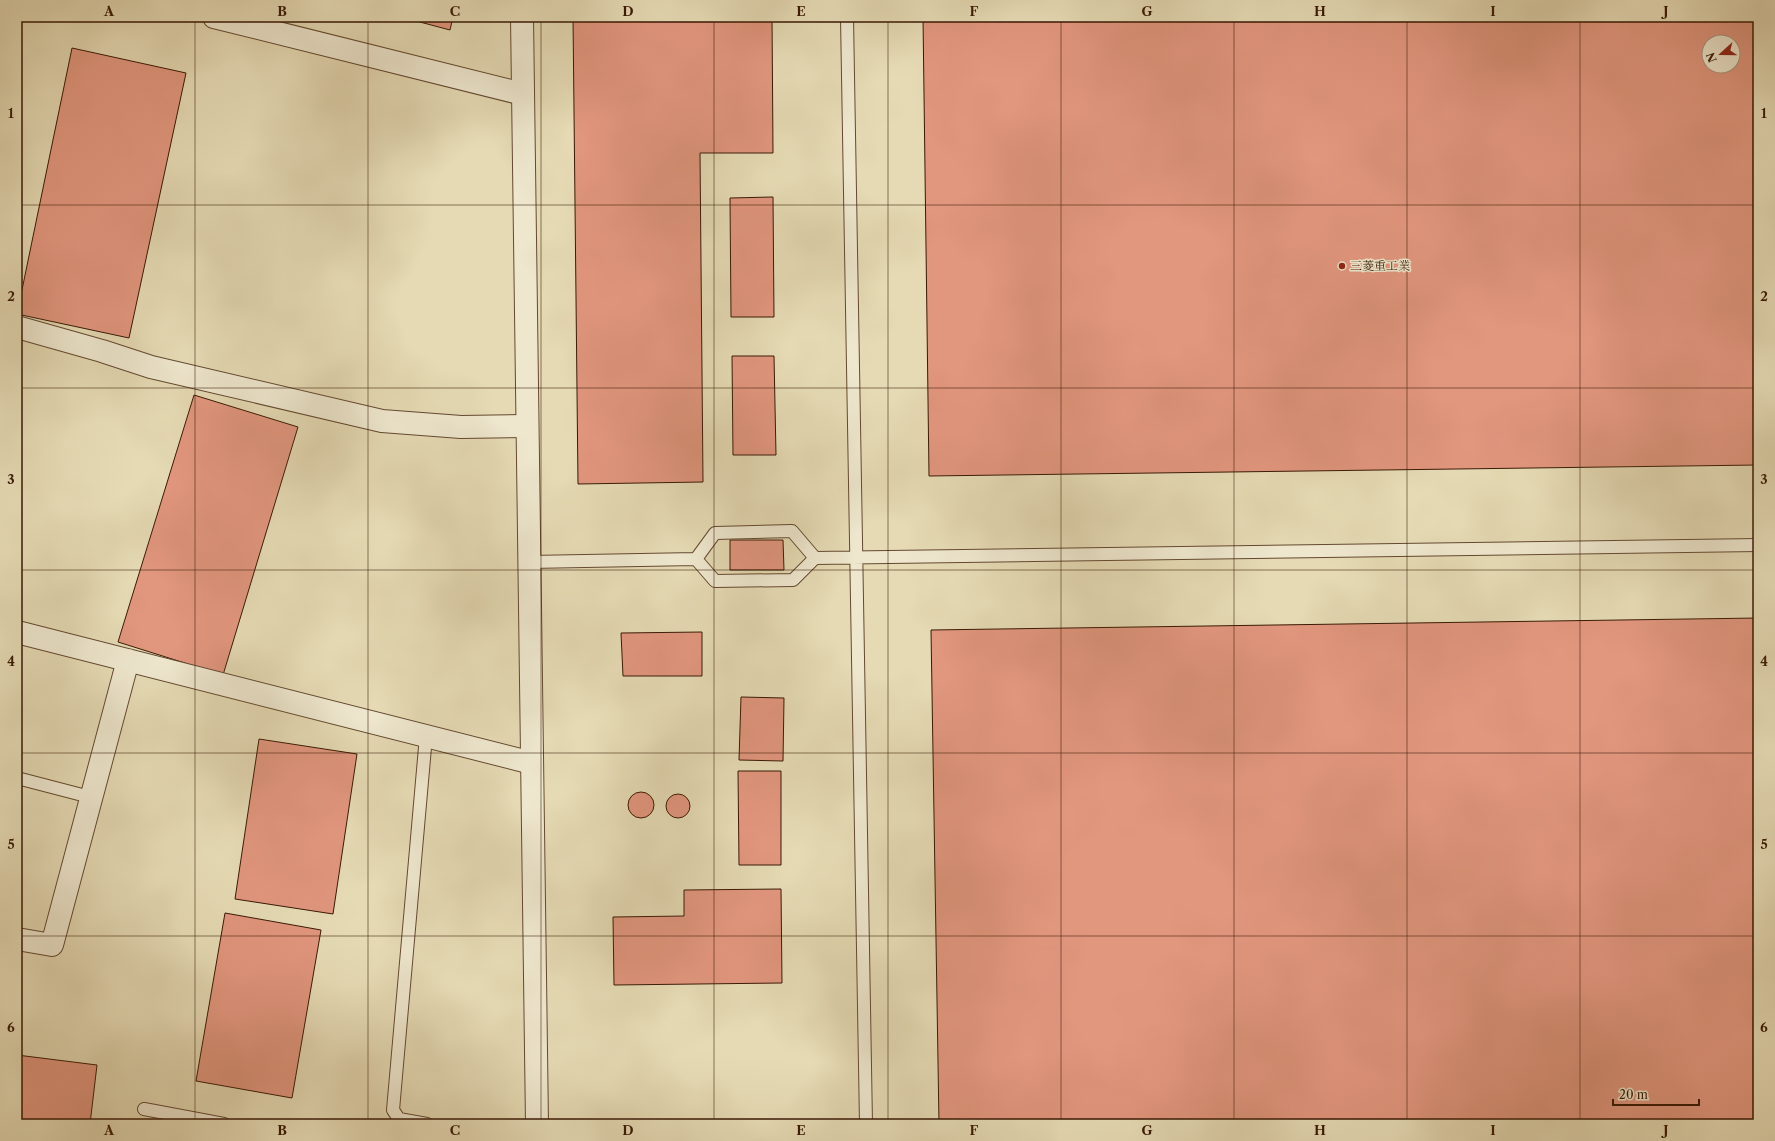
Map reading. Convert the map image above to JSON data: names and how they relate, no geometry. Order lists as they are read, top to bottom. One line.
{"places":["三菱重工業"],"scale_bar":"20 m","north":"left","grid":{"columns":["A","B","C","D","E","F","G","H","I","J"],"rows":["1","2","3","4","5","6"]}}
